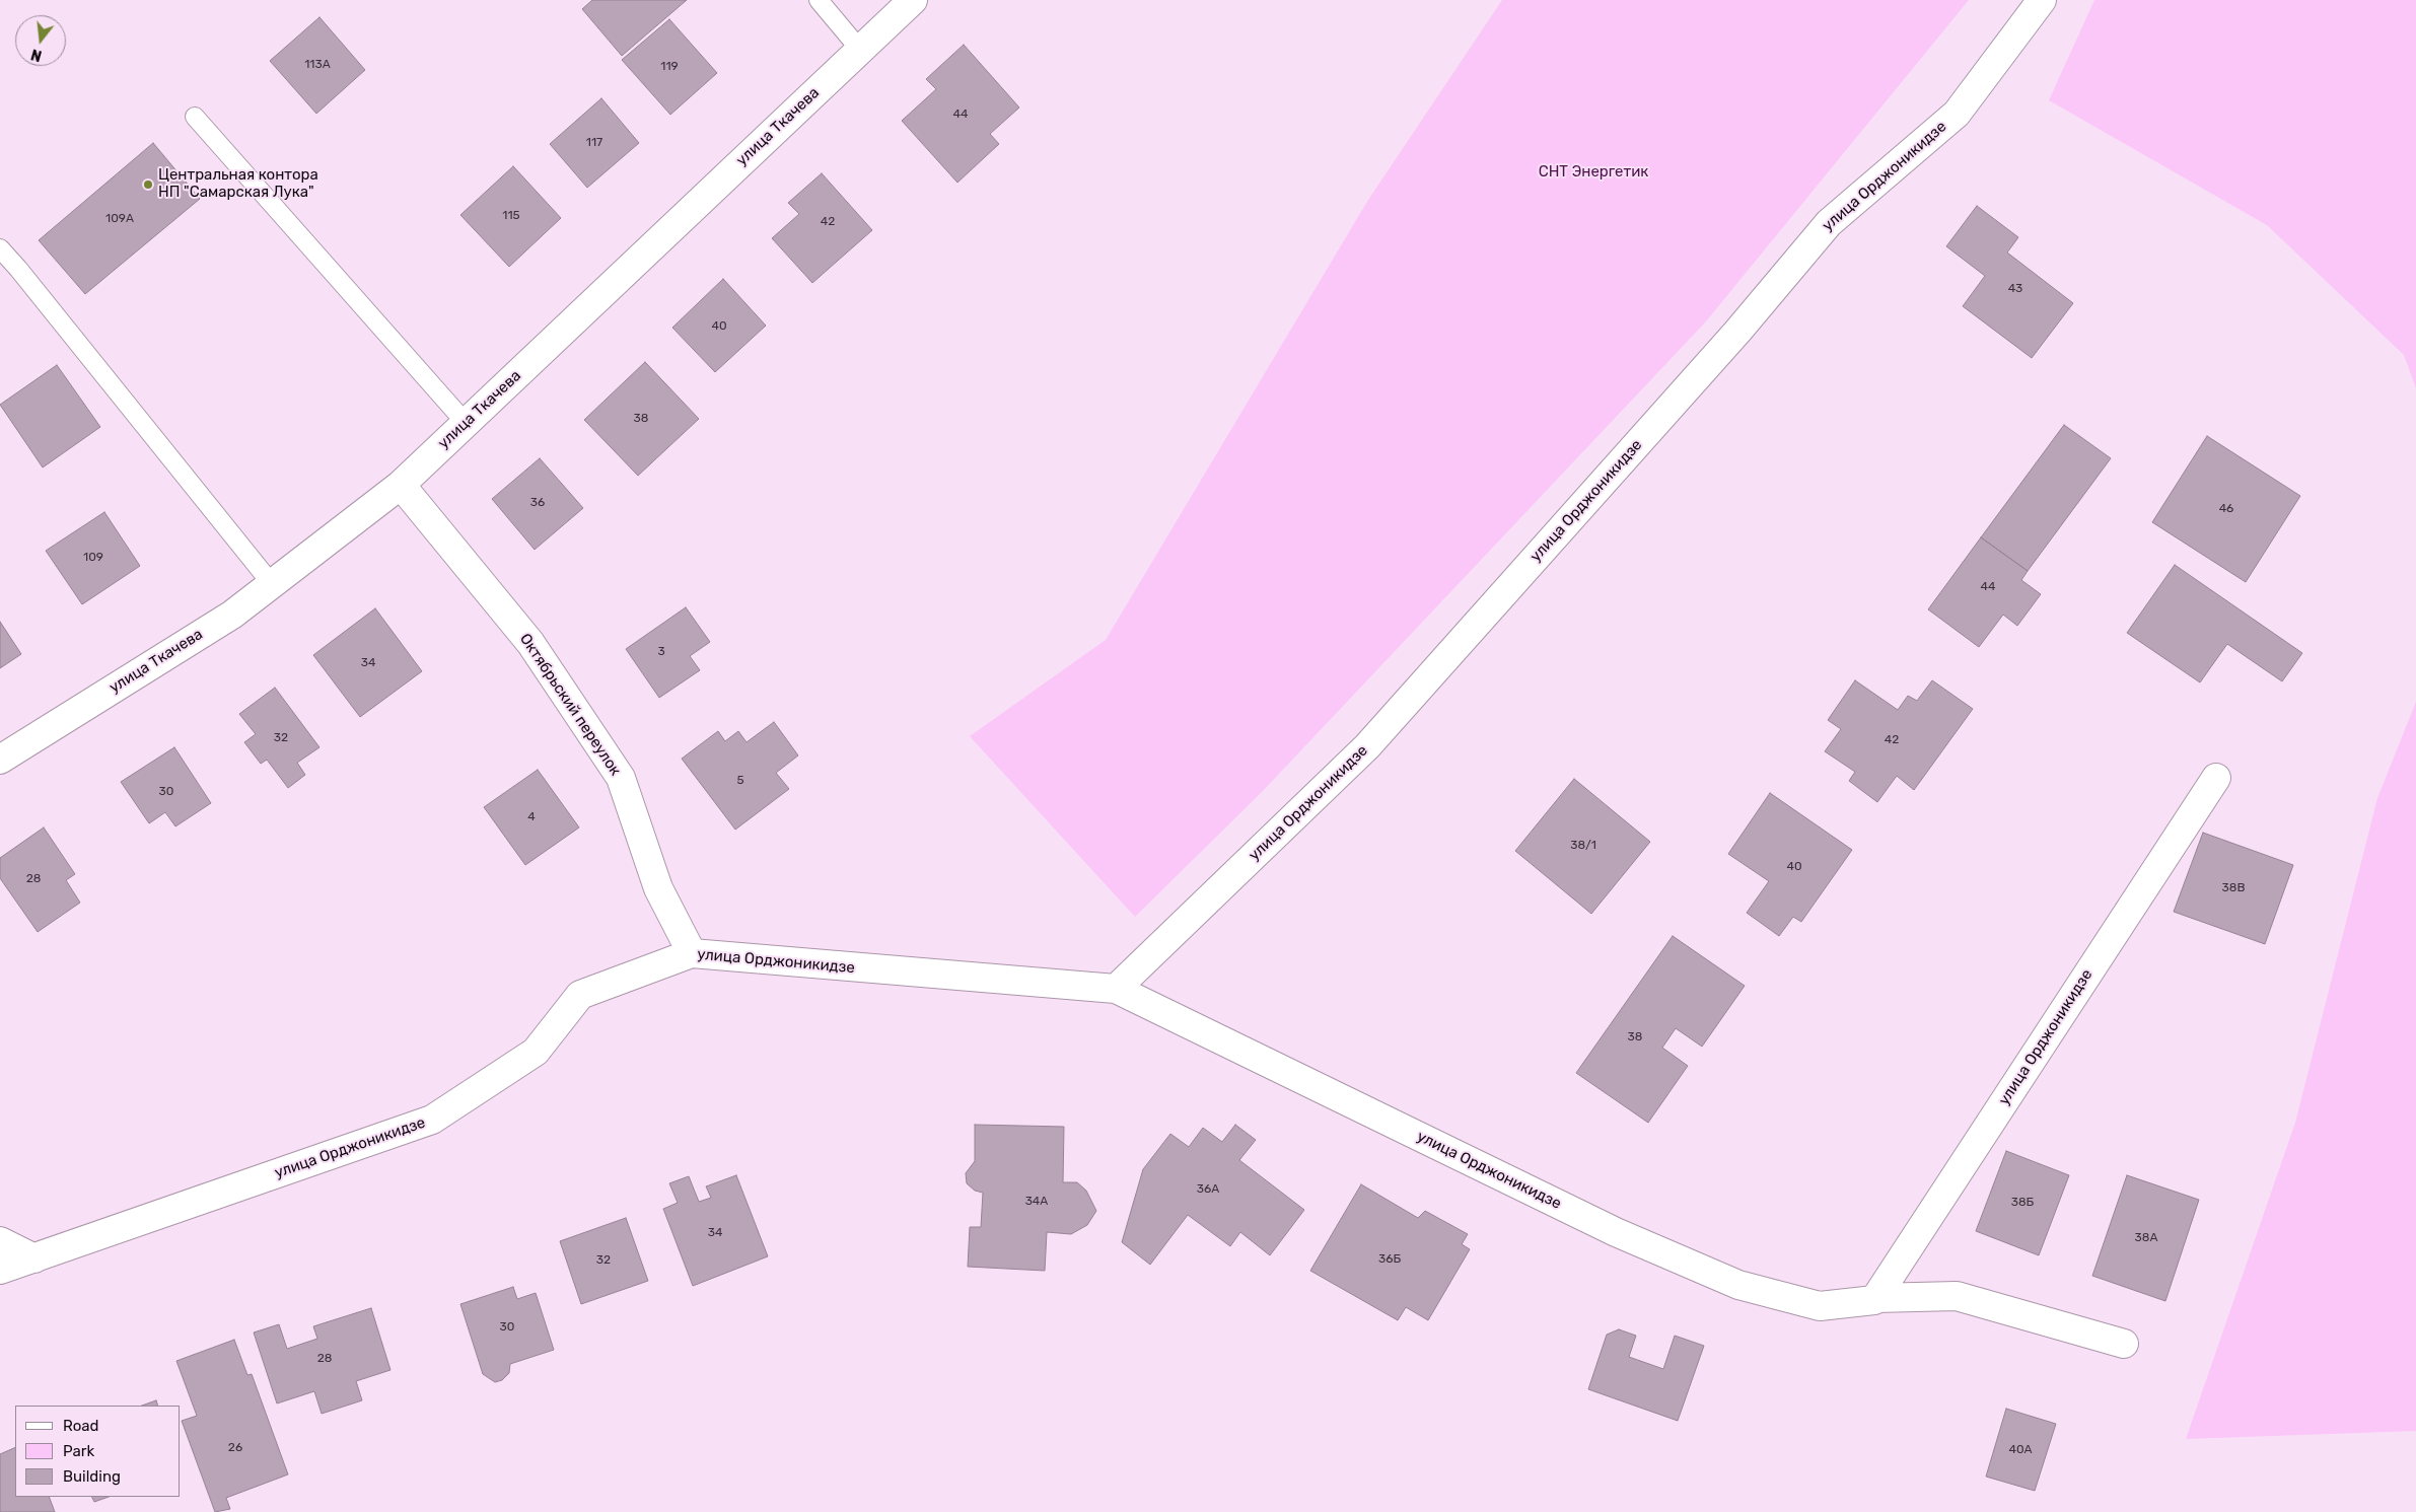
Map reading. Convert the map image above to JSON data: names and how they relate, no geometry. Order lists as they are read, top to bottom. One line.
{"streets":{"street":["улица Ткачева","улица Орджоникидзе","Октябрьский переулок"]},"crossings":[["улица Ткачева","Октябрьский переулок"],["улица Орджоникидзе","Октябрьский переулок"]],"parks":["СНТ Энергетик"],"places":["Центральная контора НП \"Самарская Лука\""],"house_numbers":["113А","119","44","117","115","109А","42","43","40","38","36","46","109","44","3","34","32","42","5","30","4","38/1","40","28","38В","38","36А","34А","38Б","34","38А","36Б","32","30","28","26","40А"],"legend":["Road","Park","Building"],"north":"bottom"}
